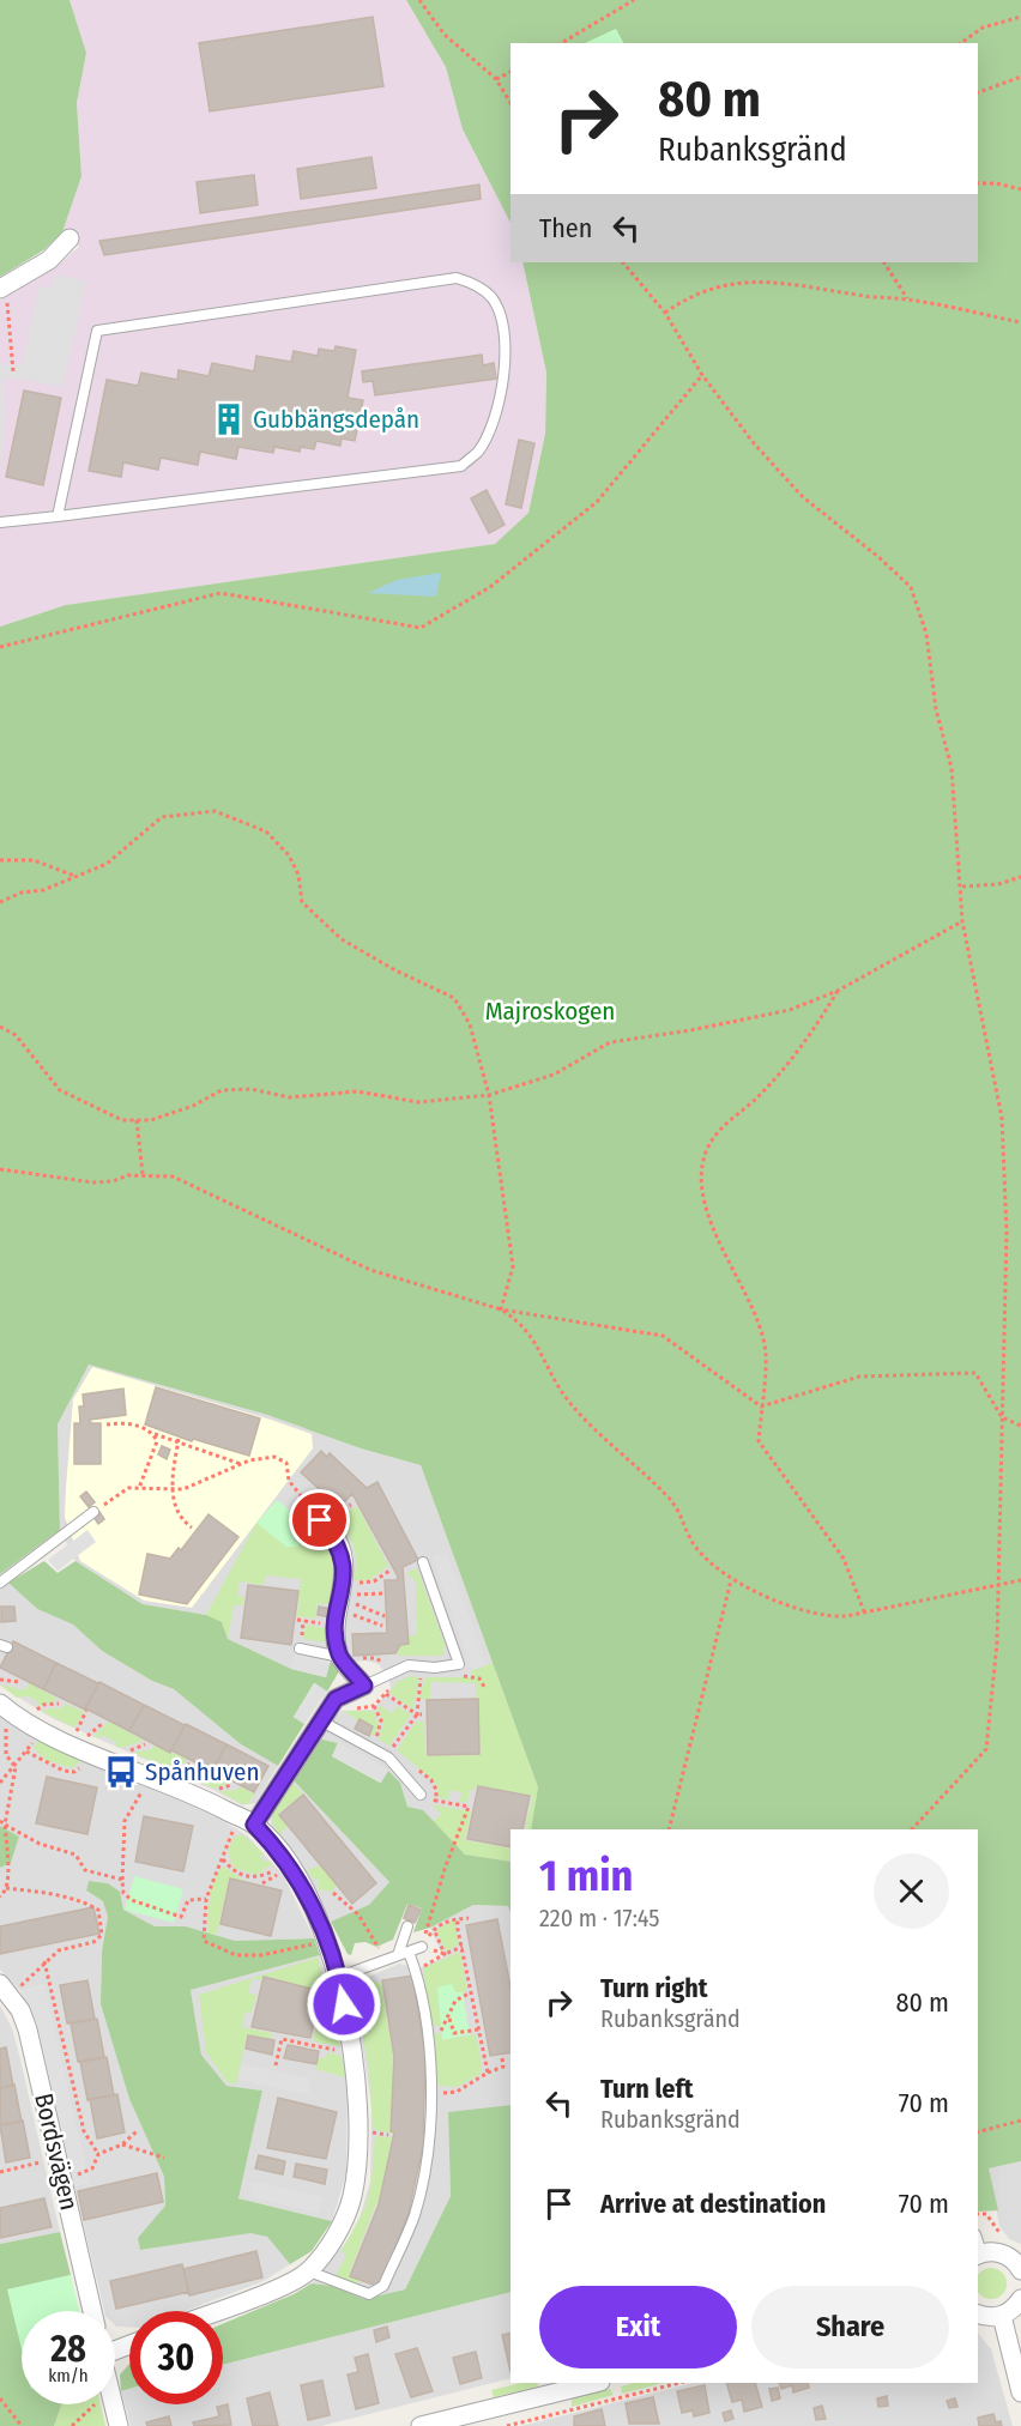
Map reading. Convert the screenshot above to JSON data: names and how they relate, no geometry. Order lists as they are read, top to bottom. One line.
{"streets":{"street":["Bordsvägen"]},"parks":["Majroskogen"],"places":{"building":["Gubbängsdepån"],"bus stop":["Spånhuven"]},"page":{"turn":["80 m","Rubanksgränd"],"then":"Then","heading":["1 min","220 m · 17:45"],"list":[{"name":"Turn right","note":"Rubanksgränd","value":"80 m"},{"name":"Turn left","note":"Rubanksgränd","value":"70 m"},{"name":"Arrive at destination","value":"70 m"}],"buttons":["Exit","Share"],"speed":"28 km/h","limit":"30"}}
